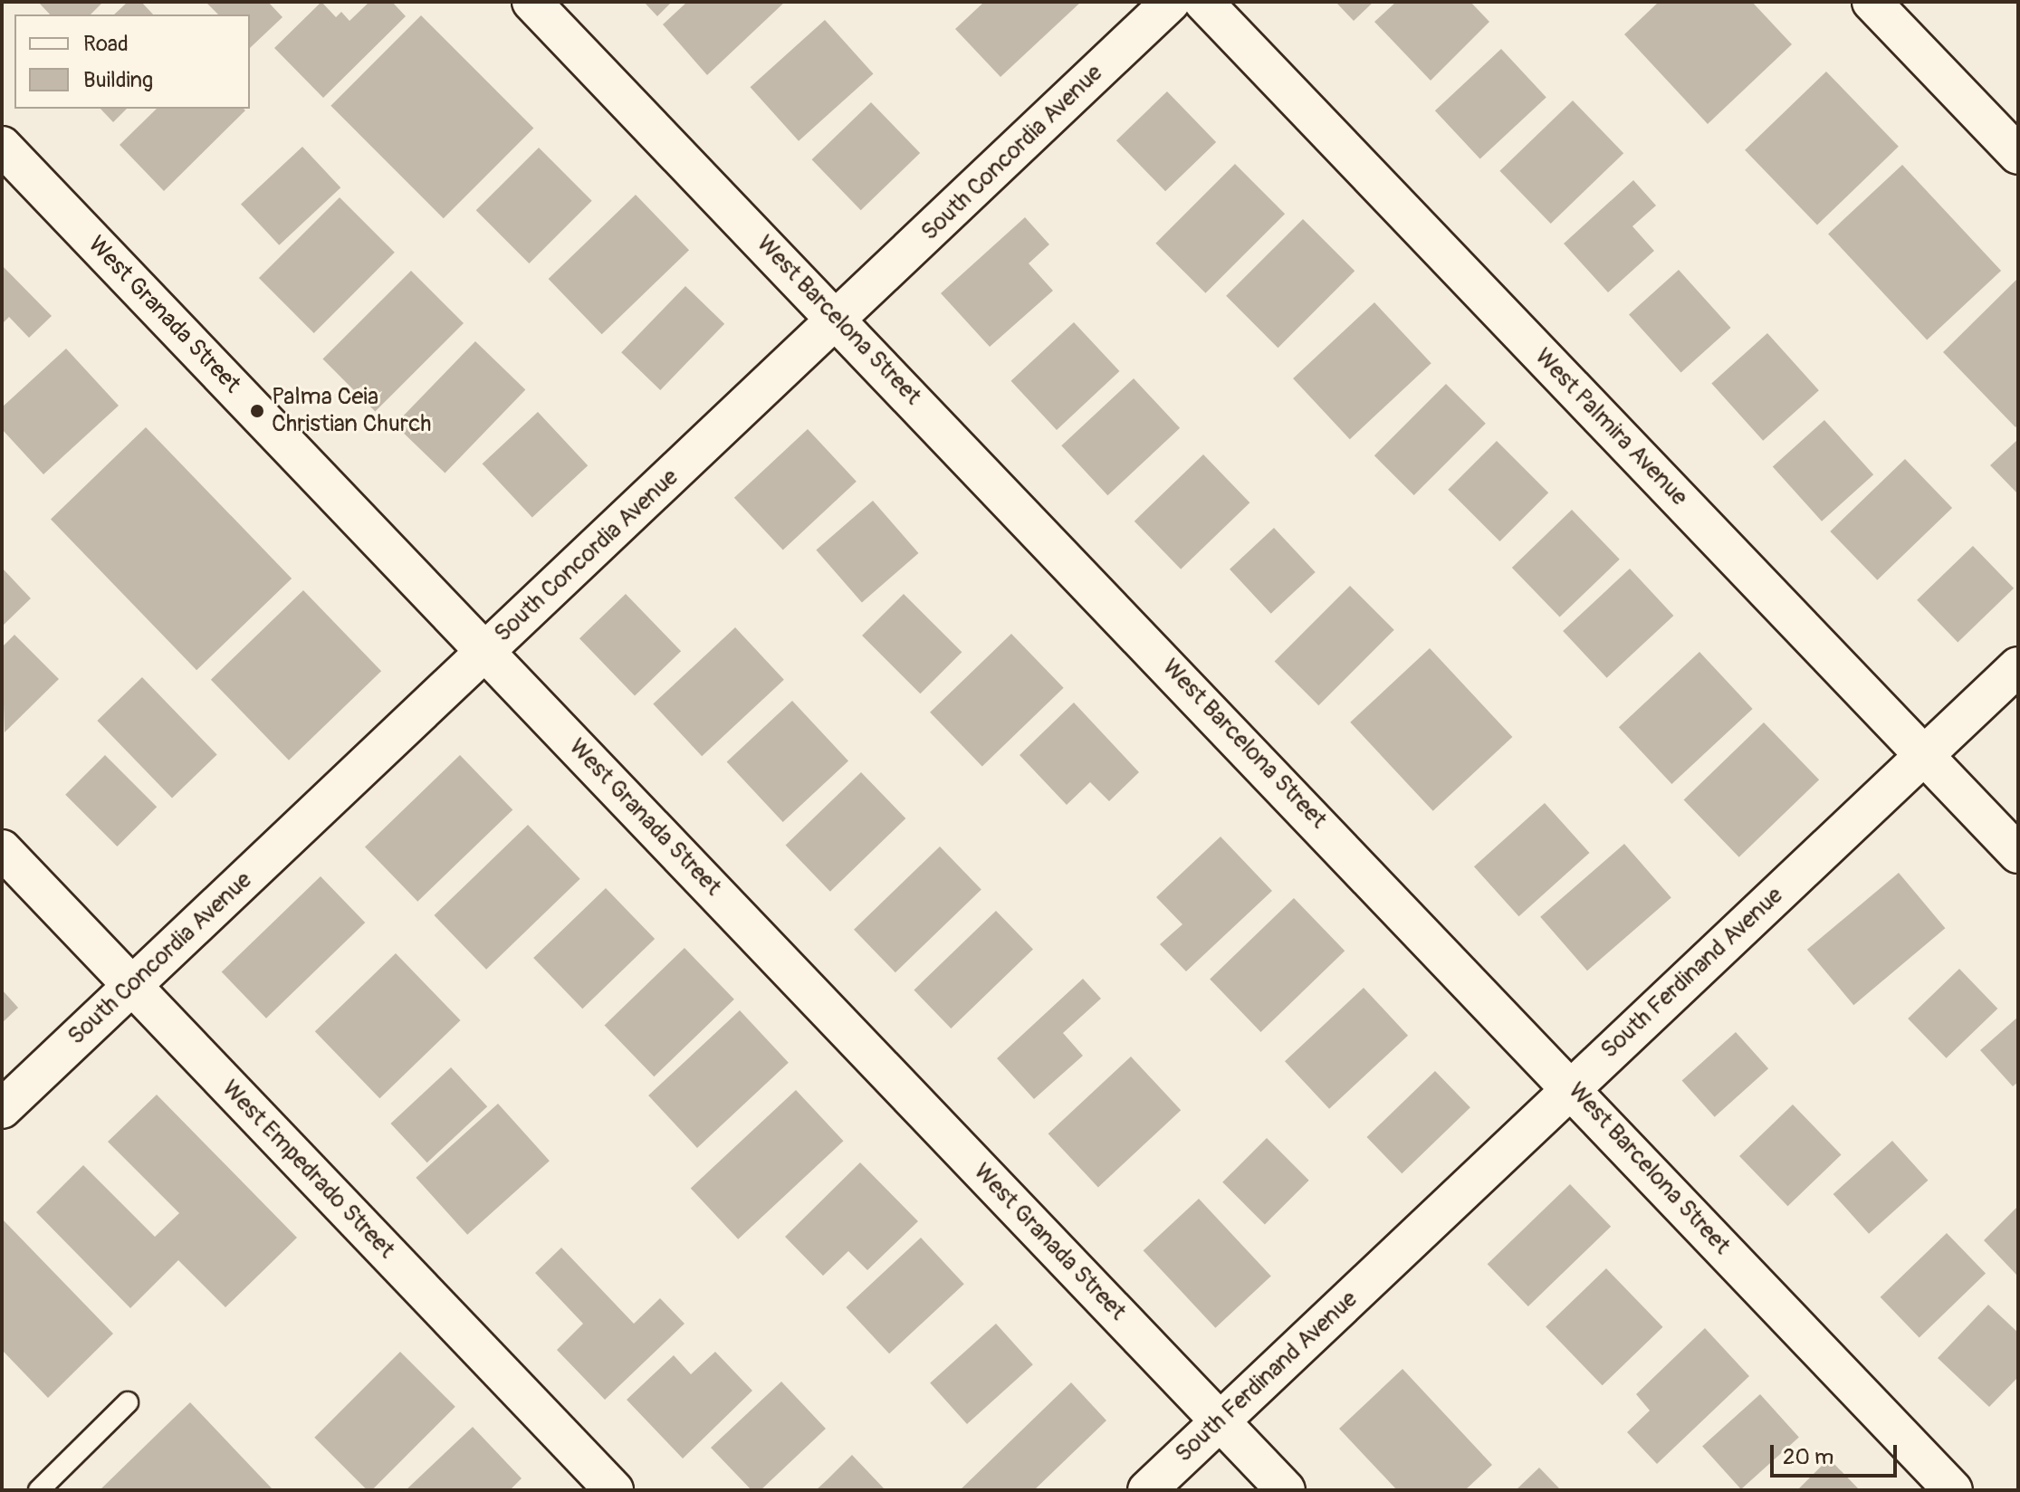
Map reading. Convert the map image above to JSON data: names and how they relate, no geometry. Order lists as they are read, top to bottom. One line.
{"streets":{"street":["South Concordia Avenue","West Granada Street","West Barcelona Street","West Palmira Avenue","South Ferdinand Avenue","West Empedrado Street"]},"crossings":[["South Concordia Avenue","West Granada Street"],["South Concordia Avenue","West Barcelona Street"],["South Concordia Avenue","West Empedrado Street"],["West Granada Street","South Ferdinand Avenue"],["West Barcelona Street","South Ferdinand Avenue"],["West Palmira Avenue","South Ferdinand Avenue"]],"places":["Palma Ceia Christian Church"],"legend":["Road","Building"],"scale_bar":"20 m"}
